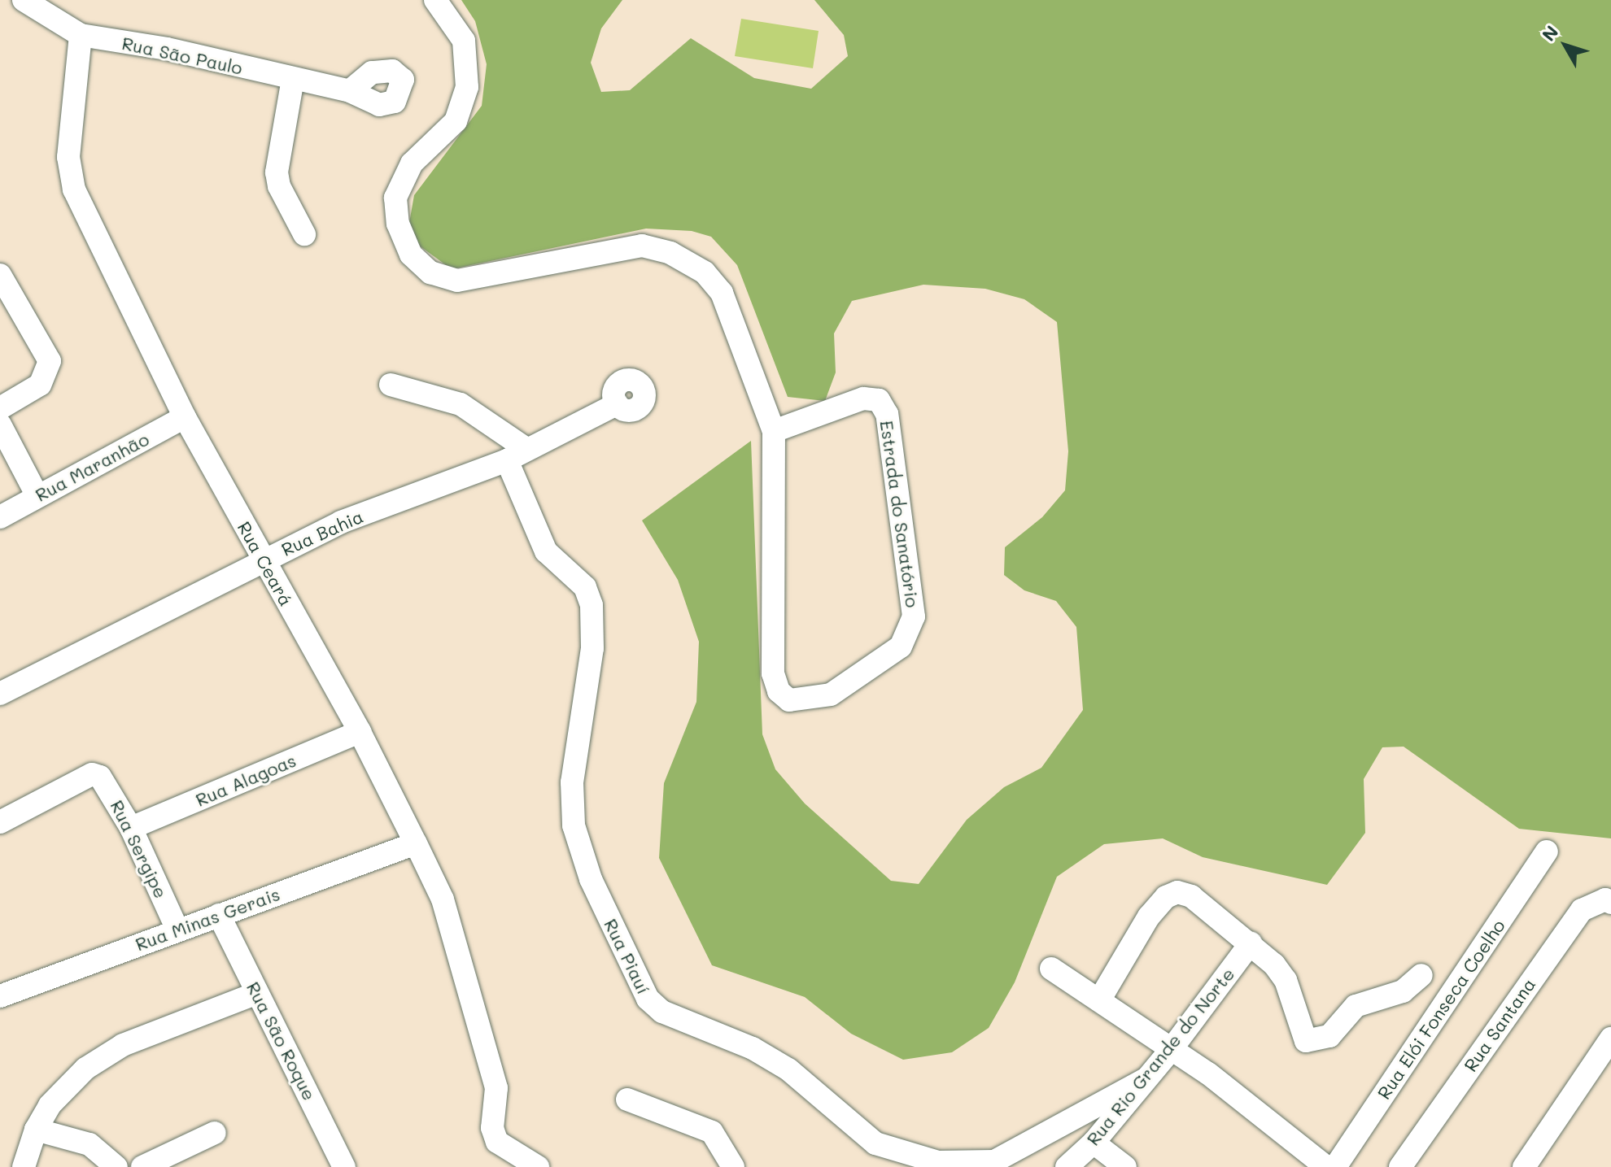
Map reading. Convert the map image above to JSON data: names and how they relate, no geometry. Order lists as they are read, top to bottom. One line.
{"streets":{"street":["Rua São Paulo","Rua Maranhão","Estrada do Sanatório","Rua Bahia","Rua Ceará","Rua Alagoas","Rua Sergipe","Rua Minas Gerais","Rua Piauí","Rua Elói Fonseca Coelho","Rua Santana","Rua São Roque","Rua Rio Grande do Norte"]},"crossings":[["Rua São Paulo","Rua Ceará"],["Rua Maranhão","Rua Ceará"],["Rua Bahia","Rua Ceará"],["Rua Bahia","Rua Piauí"],["Rua Ceará","Rua Alagoas"],["Rua Ceará","Rua Minas Gerais"],["Rua Alagoas","Rua Sergipe"],["Rua Sergipe","Rua Minas Gerais"],["Rua Minas Gerais","Rua São Roque"],["Rua Piauí","Rua Rio Grande do Norte"]],"north":"top left"}
